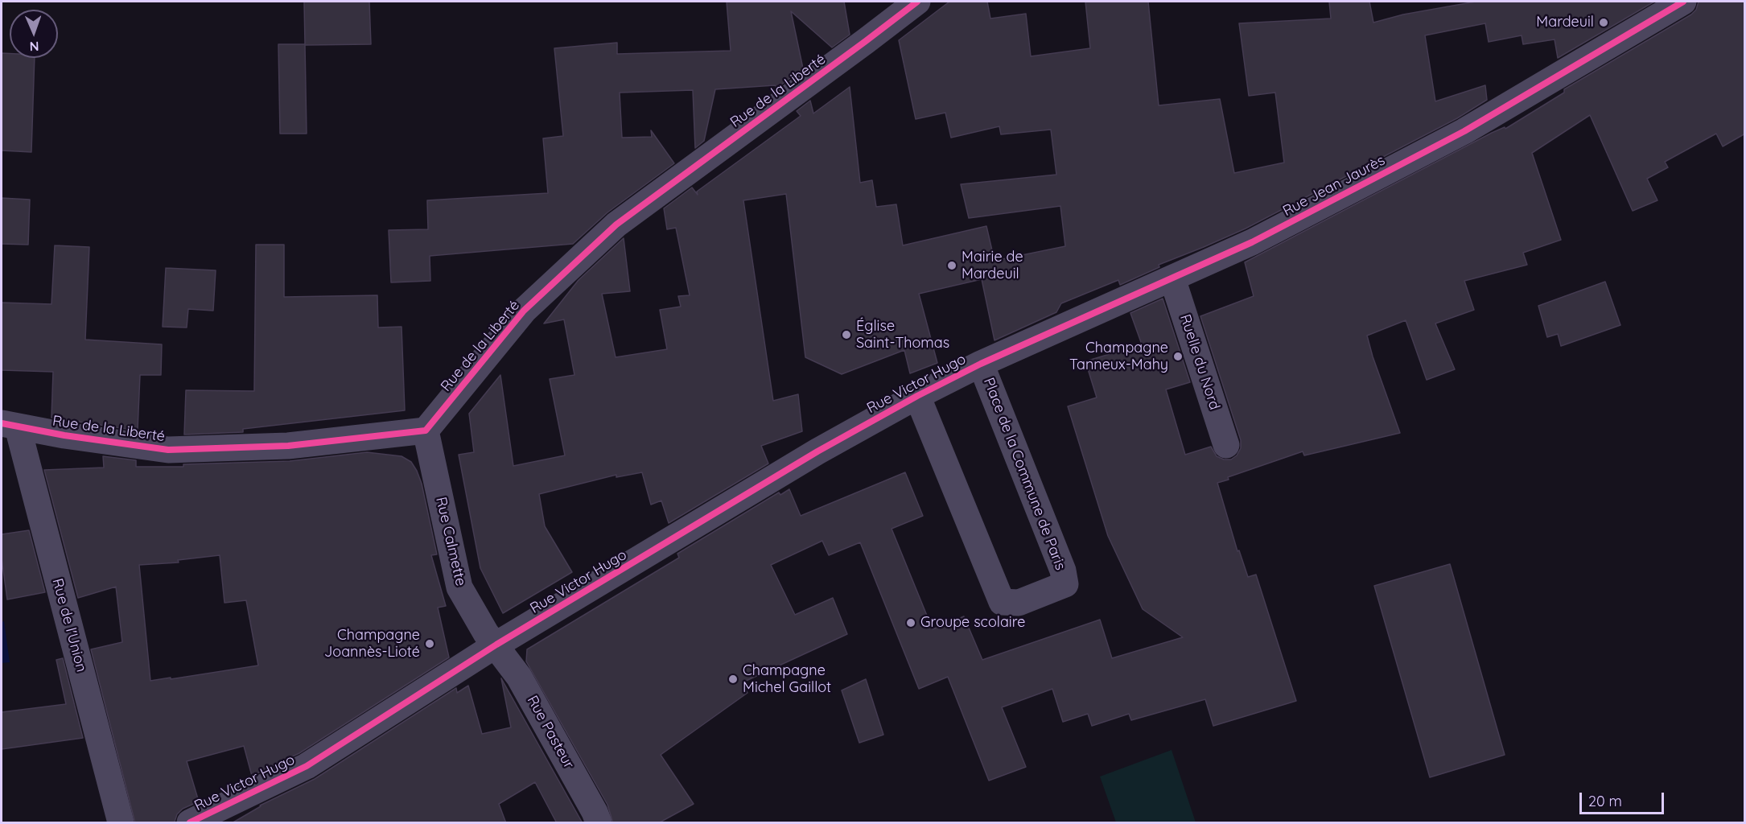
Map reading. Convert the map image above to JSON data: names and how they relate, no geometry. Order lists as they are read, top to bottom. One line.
{"streets":{"street":["Rue de la Liberté","Rue Jean Jaurès","Ruelle du Nord","Rue Victor Hugo","Place de la Commune de Paris","Rue Calmette","Rue de l'Union","Rue Pasteur"]},"crossings":[["Rue de la Liberté","Rue Calmette"],["Rue de la Liberté","Rue de l'Union"],["Rue Jean Jaurès","Ruelle du Nord"],["Rue Jean Jaurès","Rue Victor Hugo"],["Rue Jean Jaurès","Place de la Commune de Paris"],["Rue Victor Hugo","Place de la Commune de Paris"],["Rue Victor Hugo","Rue Calmette"],["Rue Victor Hugo","Rue Pasteur"],["Rue Calmette","Rue Pasteur"]],"places":["Mardeuil","Mairie de Mardeuil","Église Saint-Thomas","Champagne Tanneux-Mahy","Groupe scolaire","Champagne Joannès-Lioté","Champagne Michel Gaillot"],"scale_bar":"20 m","north":"bottom"}
